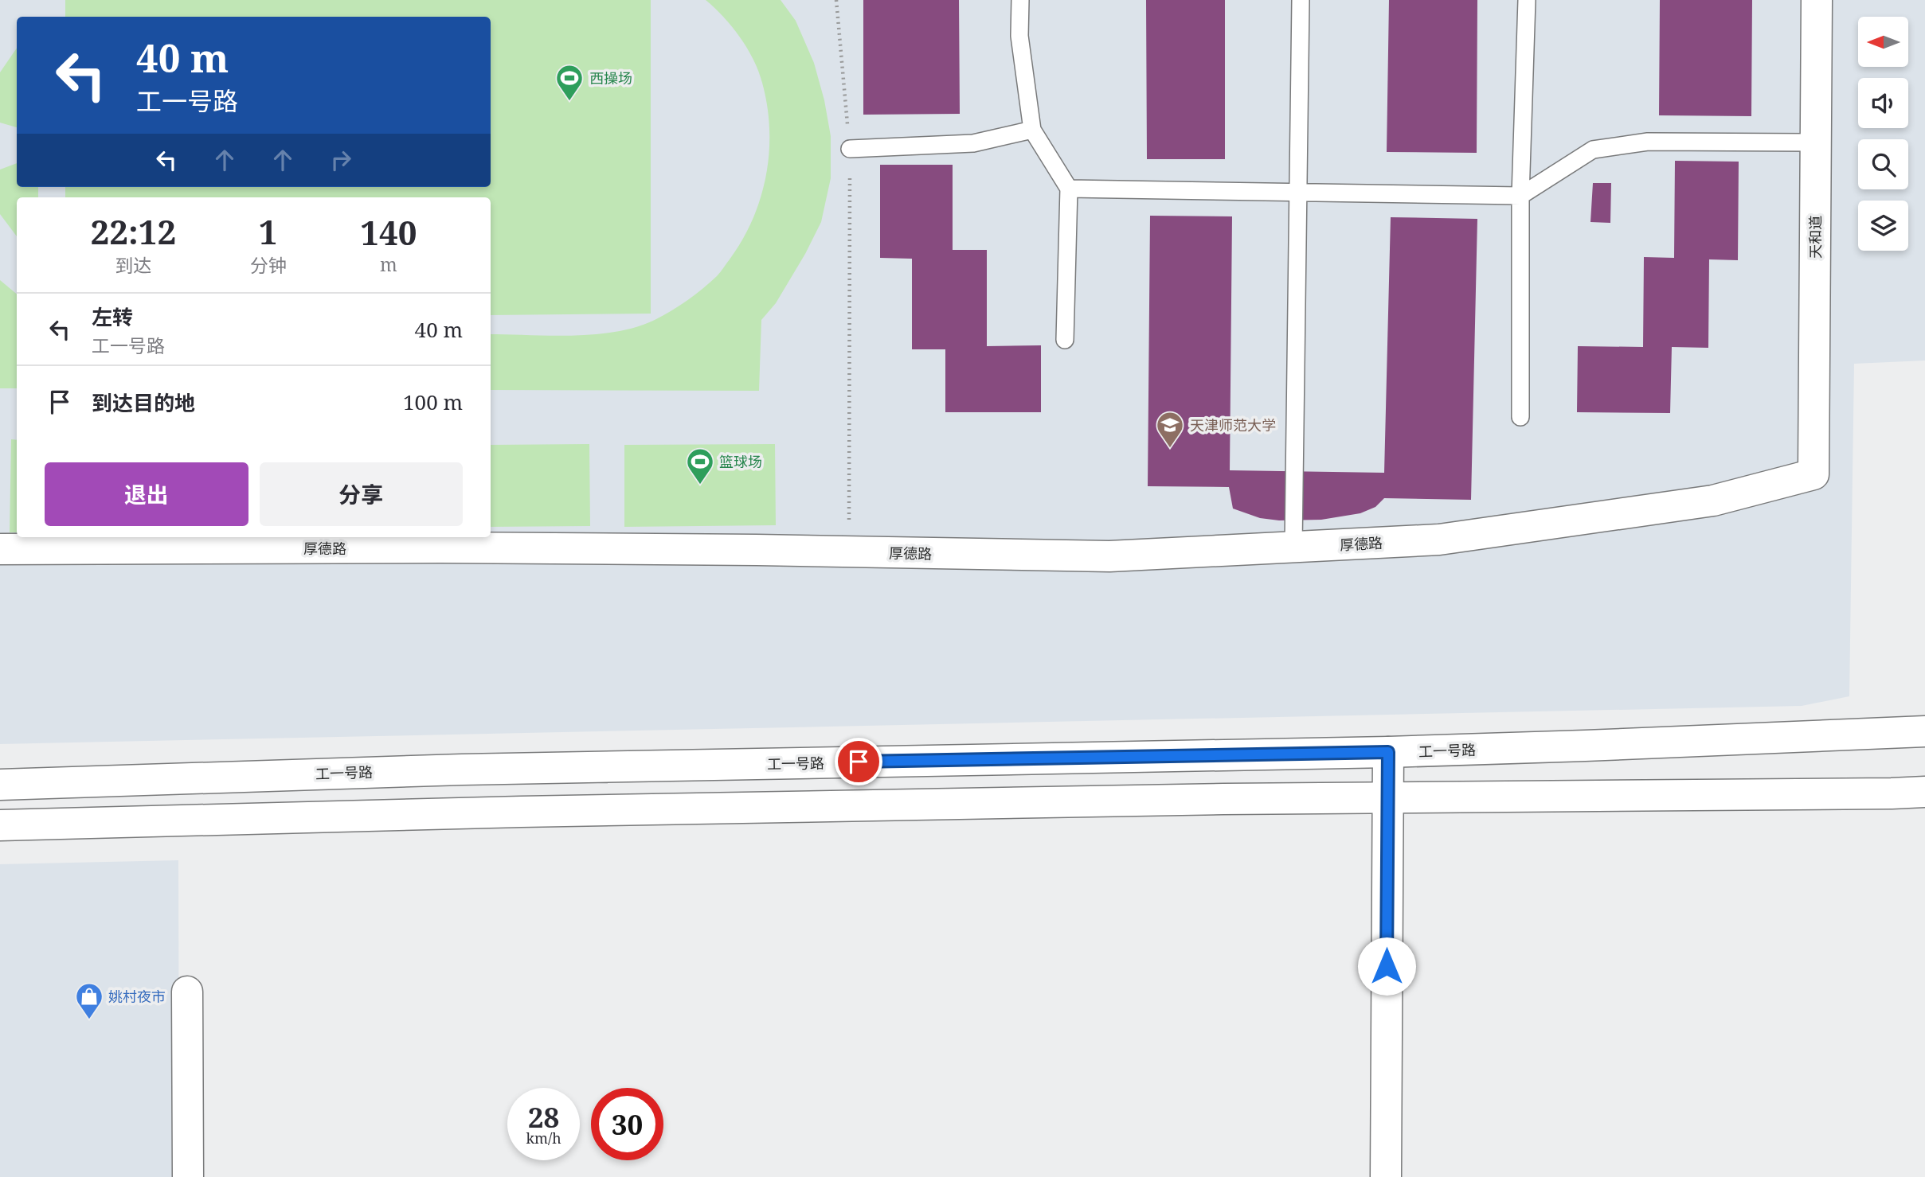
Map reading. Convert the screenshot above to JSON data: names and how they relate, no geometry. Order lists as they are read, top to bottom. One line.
{"streets":{"main road":["天和道","厚德路","工一号路"]},"crossings":[["天和道","厚德路"]],"places":{"sports":["西操场","篮球场"],"school or university":["天津师范大学"],"shop":["姚村夜市"]},"north":"left","page":{"turn":["40 m","工一号路"],"eta":["22:12","到达","1","分钟","140","m"],"list":[{"name":"左转","note":"工一号路","value":"40 m"},{"name":"到达目的地","value":"100 m"}],"buttons":["退出","分享"],"speed":"28 km/h","limit":"30"}}
